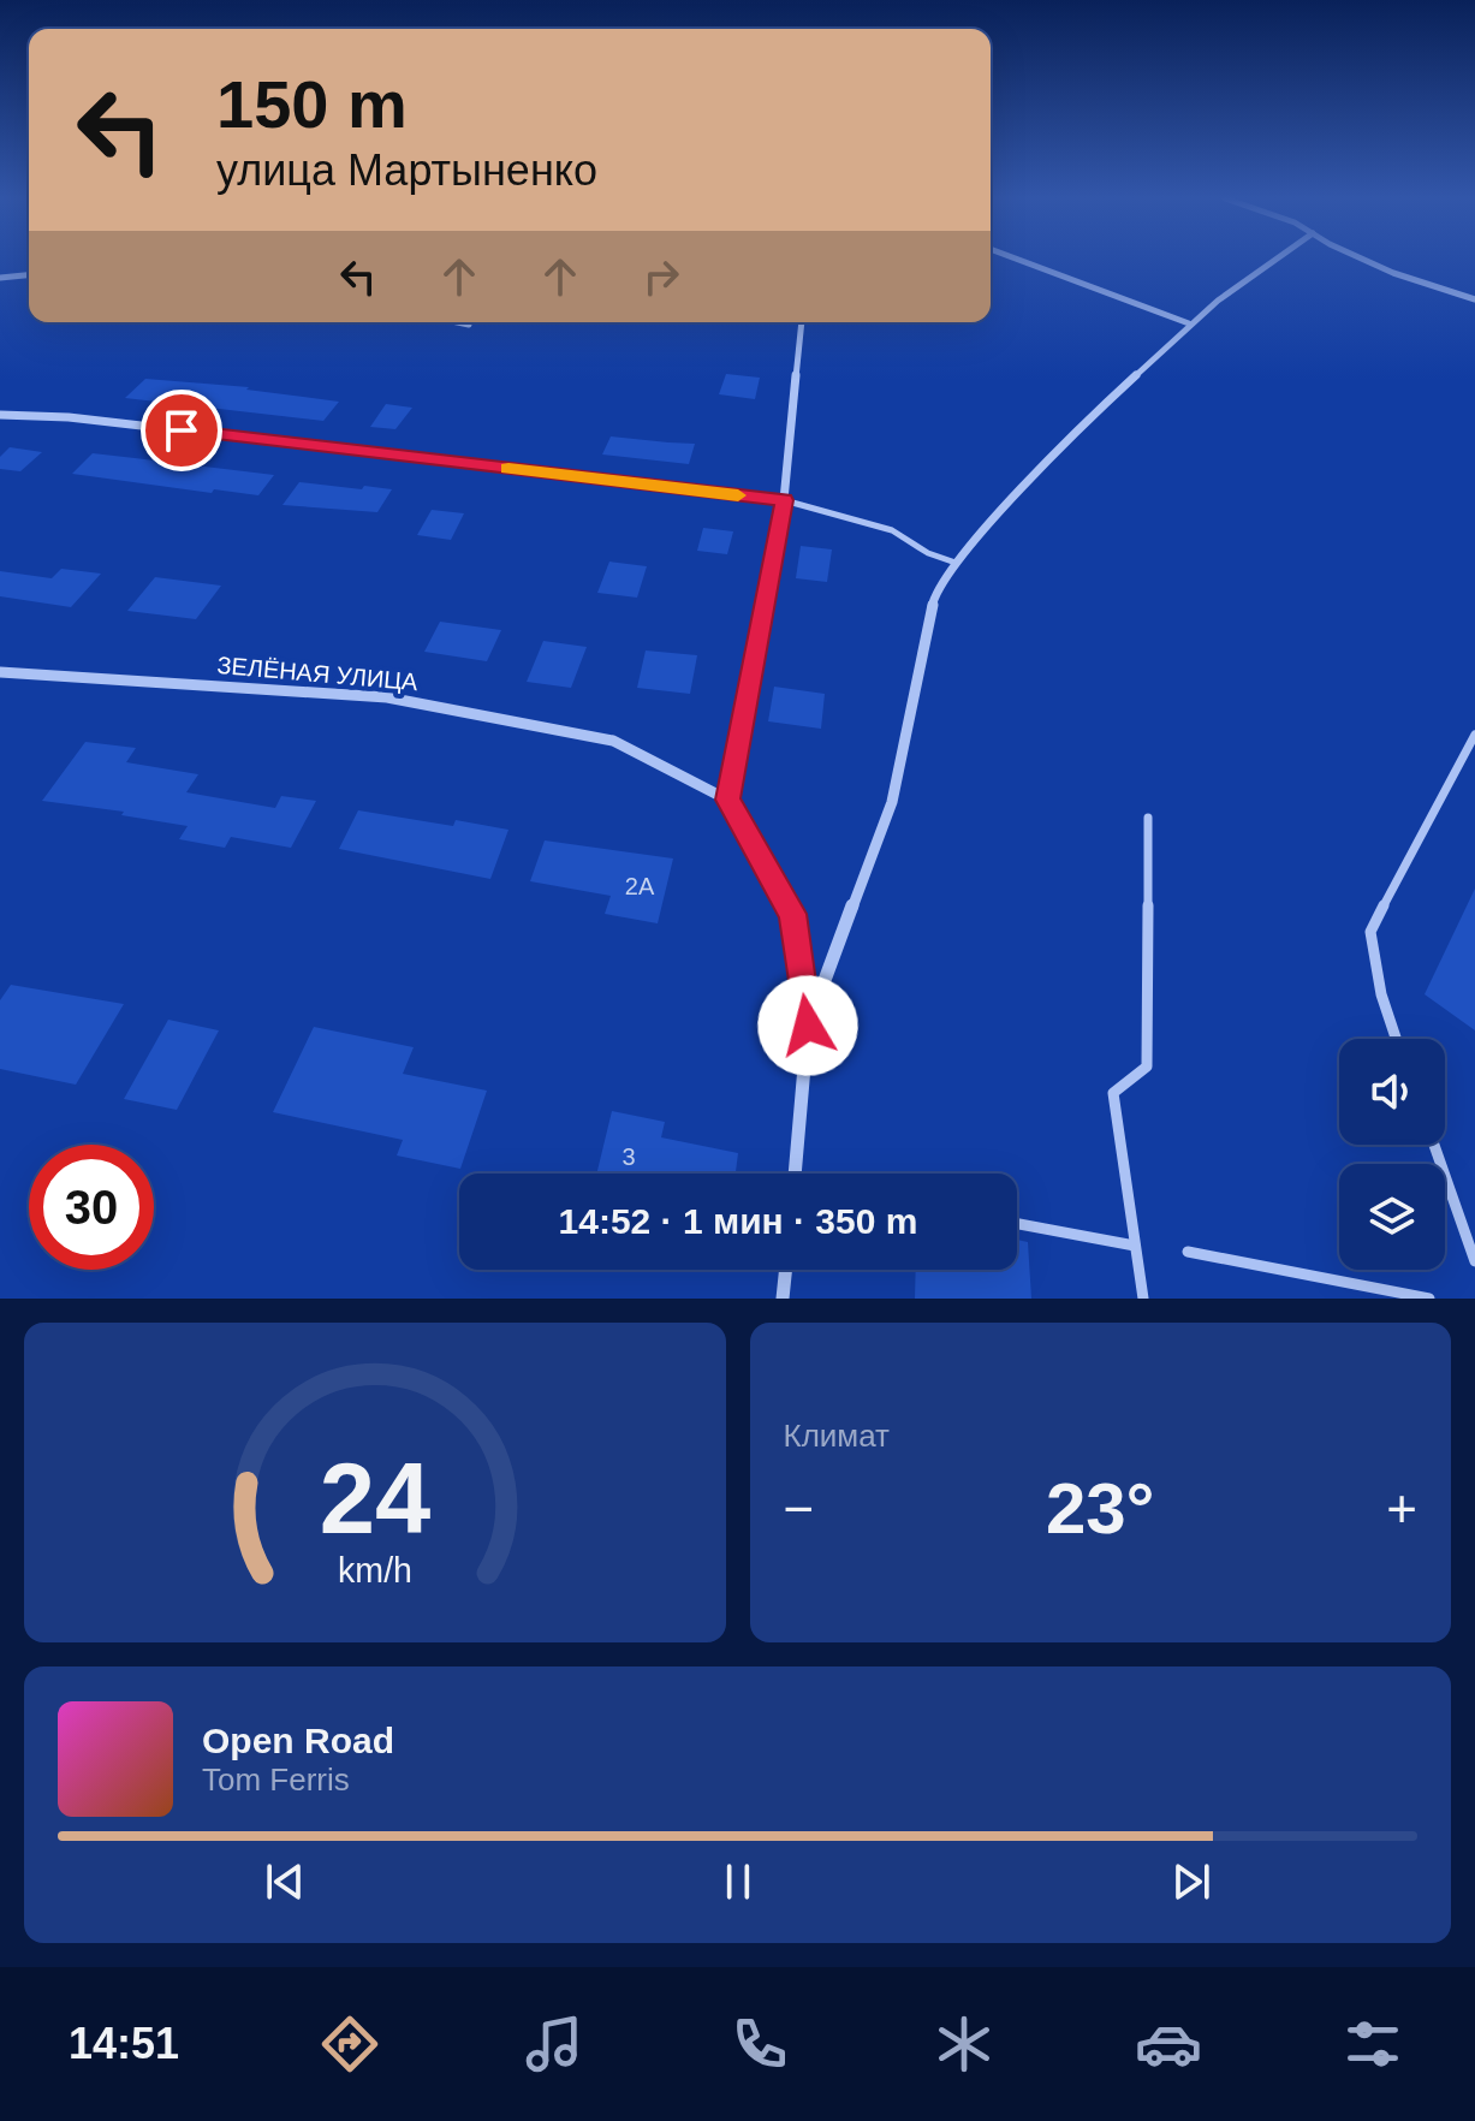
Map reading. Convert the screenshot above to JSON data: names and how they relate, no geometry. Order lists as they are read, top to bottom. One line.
{"streets":{"street":["ЗЕЛЁНАЯ УЛИЦА"]},"house_numbers":["2А","3"],"page":{"turn":["150 m","улица Мартыненко"],"limit":"30","trip":"14:52 · 1 мин · 350 m","tile":"Климат","heat":["−","23°","+"],"song":["Open Road","Tom Ferris"],"tabs":"14:51","gauge":["24","km/h"]}}
